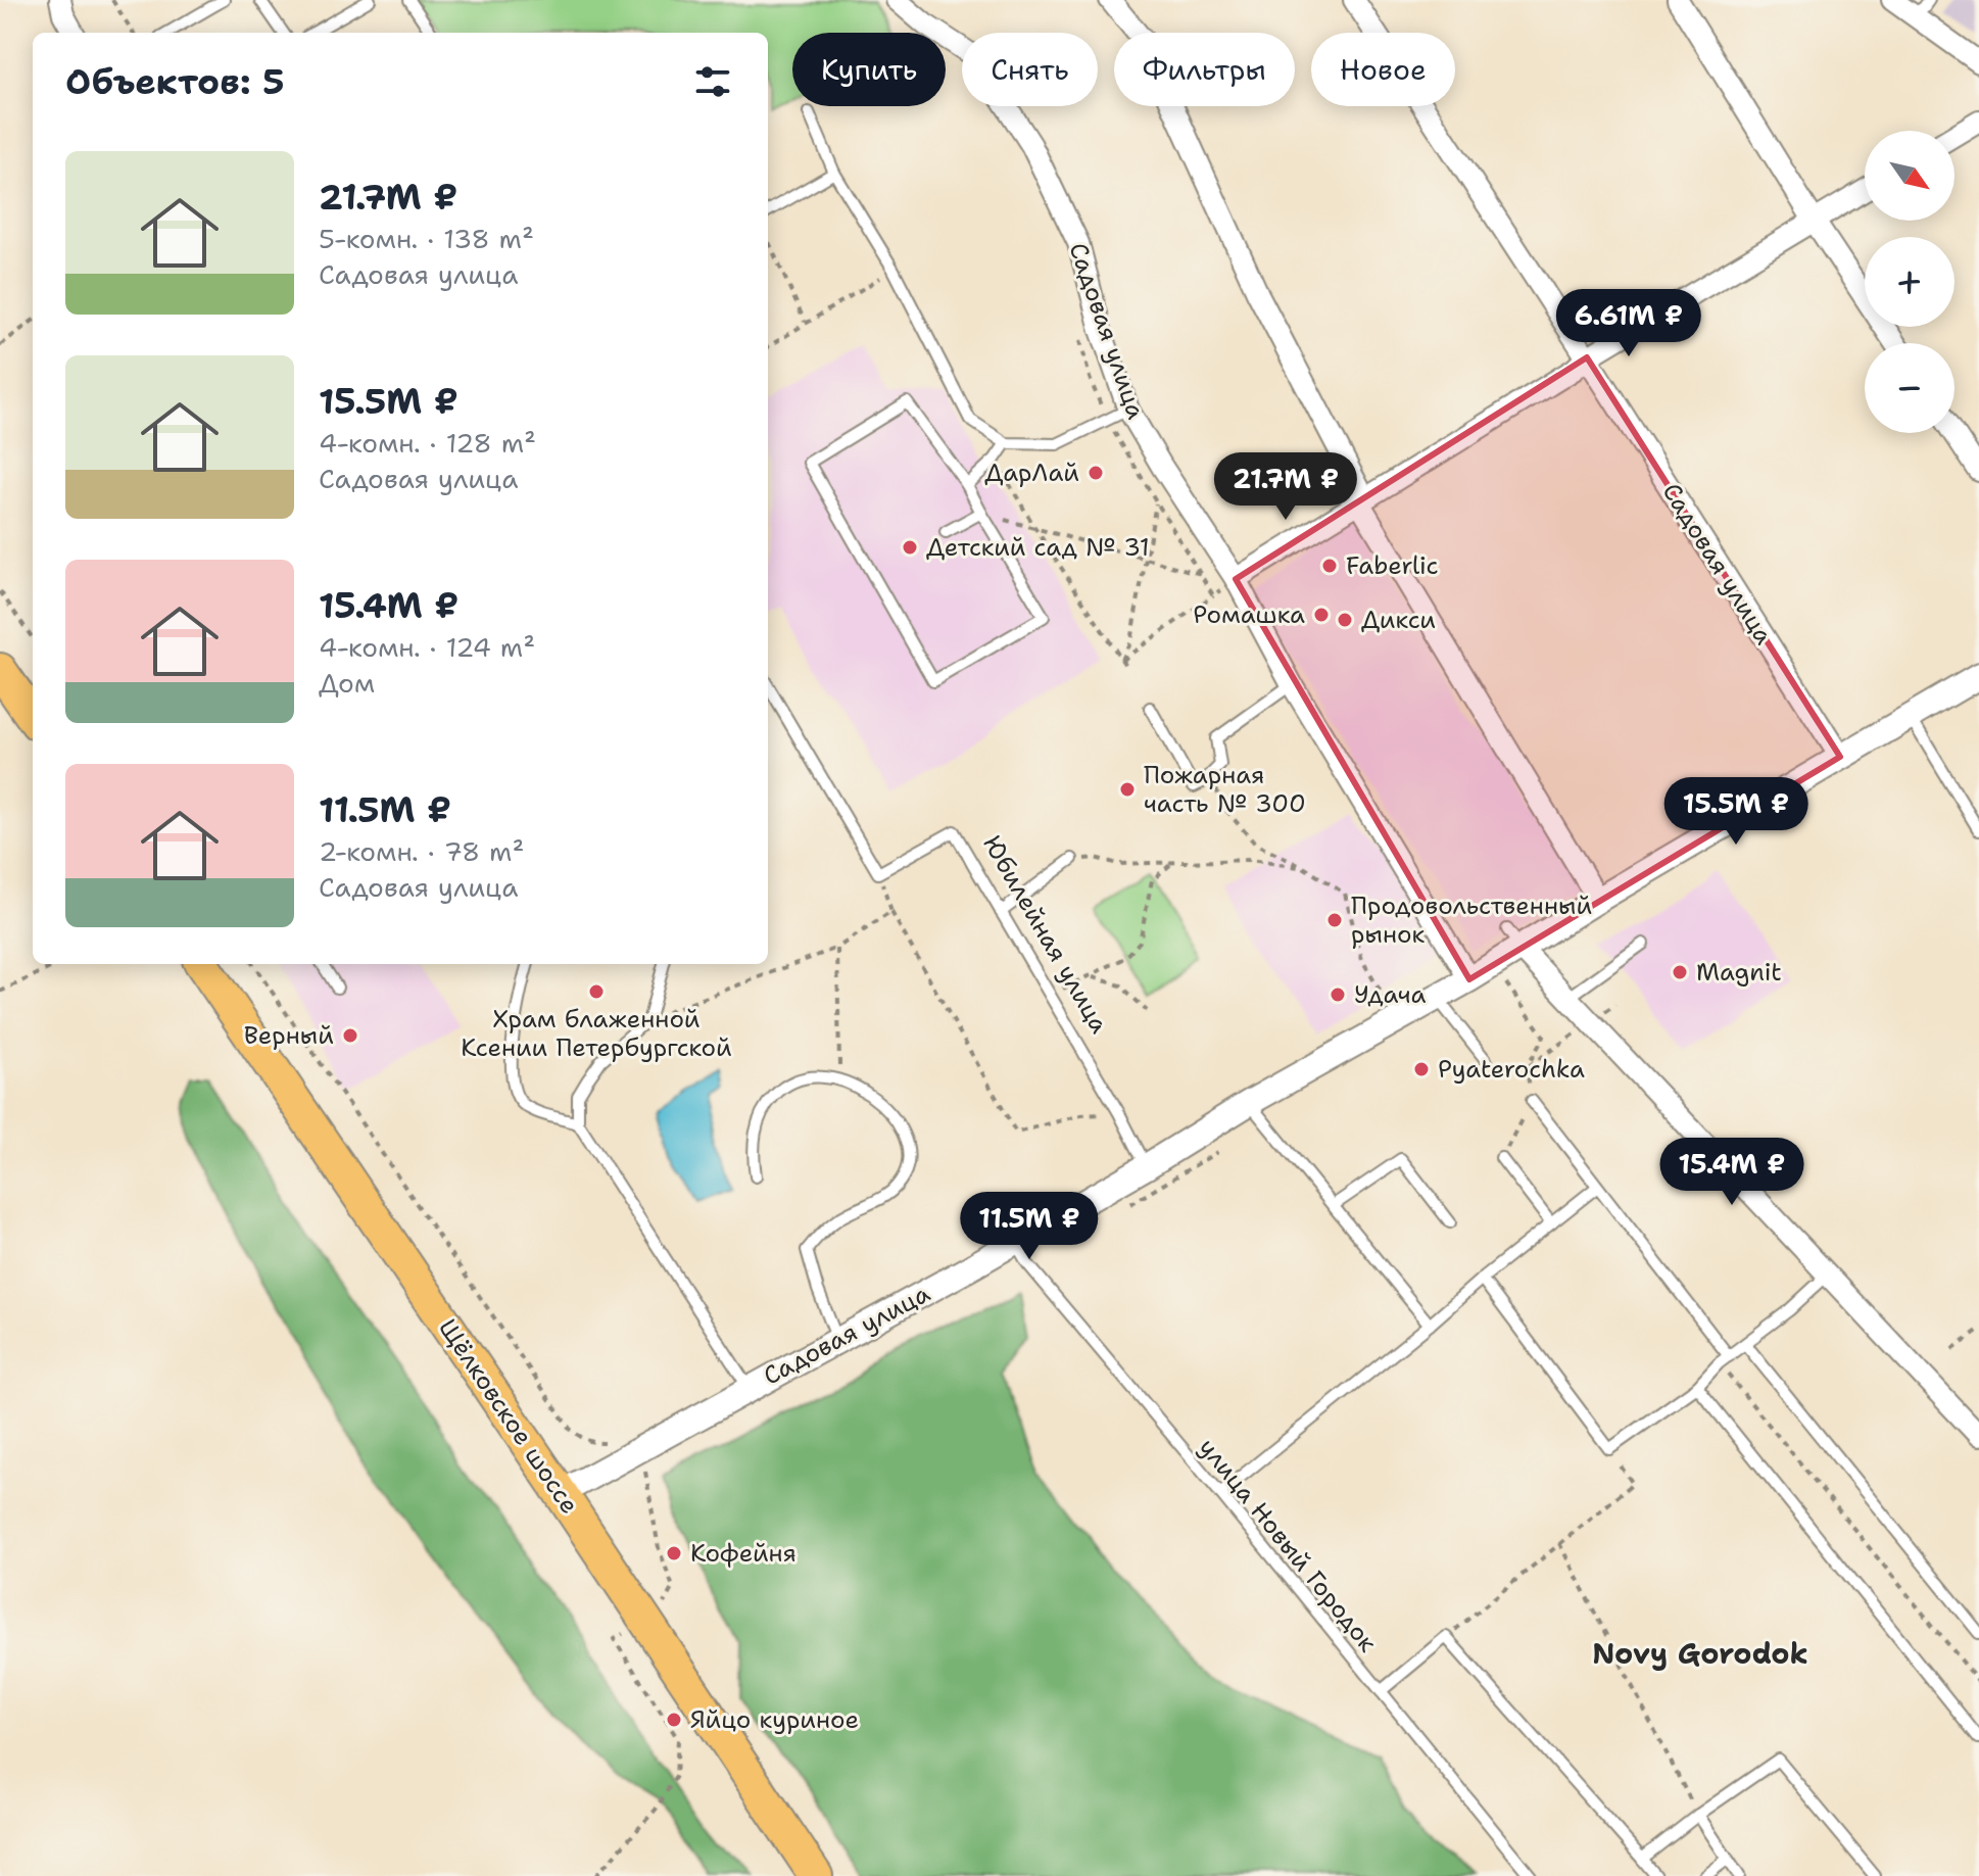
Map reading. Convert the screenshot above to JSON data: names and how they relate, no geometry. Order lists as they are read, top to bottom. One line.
{"streets":{"main road":["Щёлковское шоссе"],"street":["Садовая улица"],"lane":["Юбилейная улица","улица Новый Городок"]},"crossings":[["Садовая улица","Юбилейная улица"],["Садовая улица","Щёлковское шоссе"],["Садовая улица","улица Новый Городок"]],"districts":["Novy Gorodok"],"places":["ДарЛай","Детский сад № 31","Faberlic","Ромашка","Дикси","Пожарная часть № 300","Продовольственный рынок","Magnit","Храм блаженной Ксении Петербургской","Удача","Верный","Pyaterochka","Кофейня","Яйцо куриное"],"north":"bottom right","page":{"chip":["Купить","Снять","Фильтры","Новое"],"heading":"Объектов: 5","map_buttons":["+","−"],"list":[{"name":"21.7M ₽","note":"5-комн. · 138 m² · Садовая улица"},{"name":"15.5M ₽","note":"4-комн. · 128 m² · Садовая улица"},{"name":"15.4M ₽","note":"4-комн. · 124 m² · Дом"},{"name":"11.5M ₽","note":"2-комн. · 78 m² · Садовая улица"}],"price":["6.61M ₽","21.7M ₽","15.5M ₽","15.4M ₽","11.5M ₽"]}}
